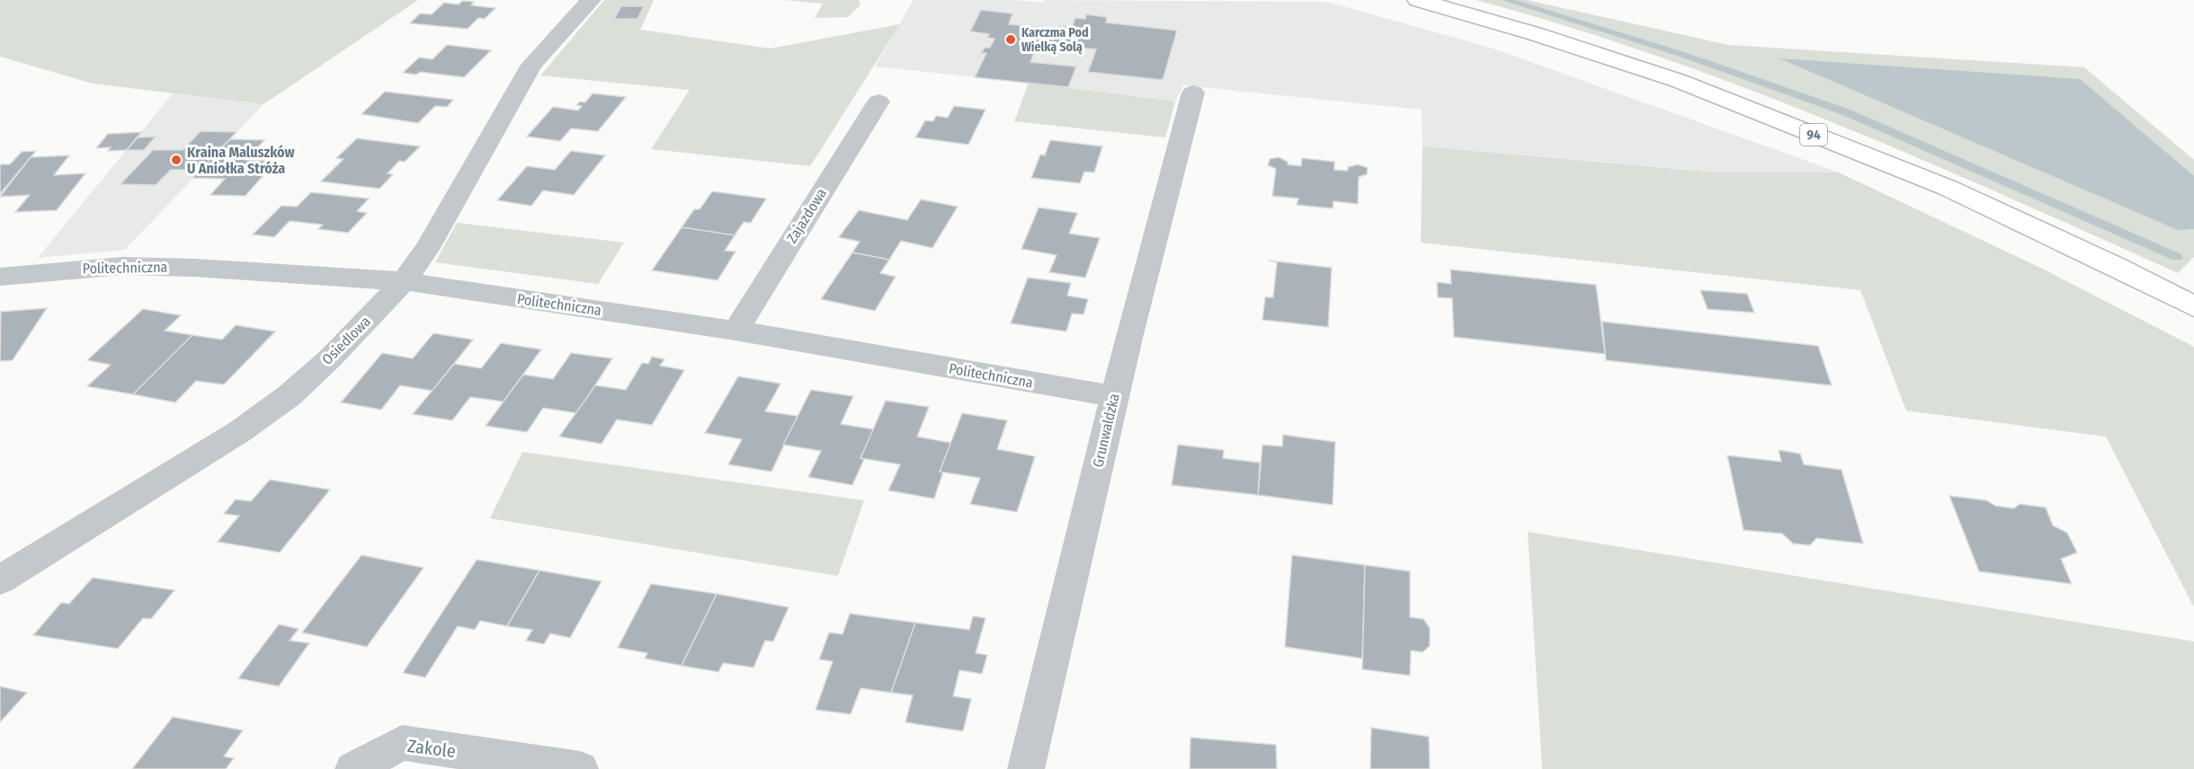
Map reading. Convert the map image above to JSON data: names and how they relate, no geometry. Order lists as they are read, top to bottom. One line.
{"streets":{"main road":["94"],"street":["Zajazdowa","Politechniczna","Osiedlowa","Grunwaldzka","Zakole"]},"crossings":[["Zajazdowa","Politechniczna"],["Politechniczna","Osiedlowa"],["Politechniczna","Grunwaldzka"]],"places":["Karczma Pod Wielką Solą","Kraina Maluszków U Aniołka Stróża"]}
